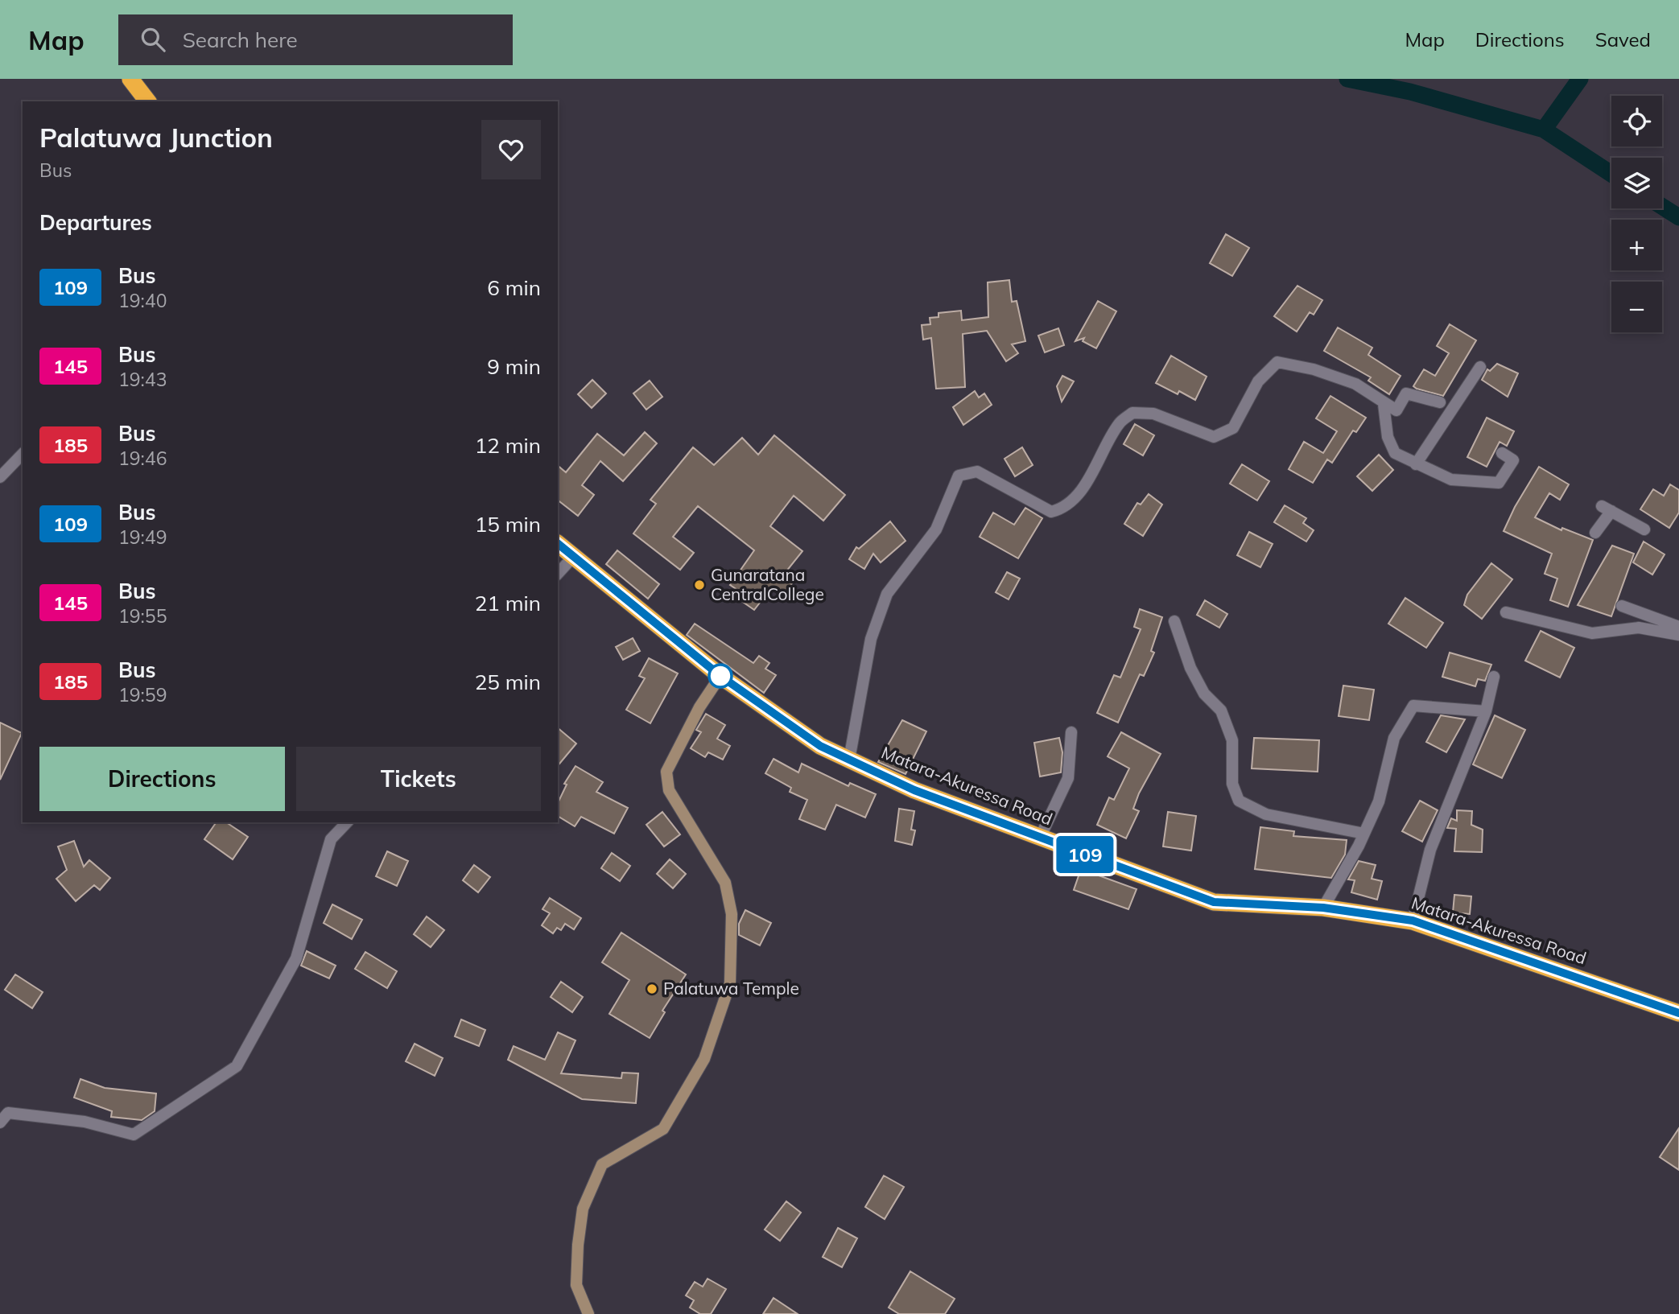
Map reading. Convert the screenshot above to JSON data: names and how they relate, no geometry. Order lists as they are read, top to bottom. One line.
{"streets":{"highway":["Matara-Akuressa Road"]},"places":["Gunaratana CentralCollege","Palatuwa Temple"],"lines":["bus line 109"],"page":{"header":"Map","search":"Search here","nav":["Map","Directions","Saved"],"on_map":"109","map_buttons":["+","−"],"heading":[["Palatuwa Junction","Bus"],"Departures"],"list":[{"mark":"109","name":"Bus","note":"19:40","value":"6 min"},{"mark":"145","name":"Bus","note":"19:43","value":"9 min"},{"mark":"185","name":"Bus","note":"19:46","value":"12 min"},{"mark":"109","name":"Bus","note":"19:49","value":"15 min"},{"mark":"145","name":"Bus","note":"19:55","value":"21 min"},{"mark":"185","name":"Bus","note":"19:59","value":"25 min"}],"buttons":["Directions","Tickets"]}}
